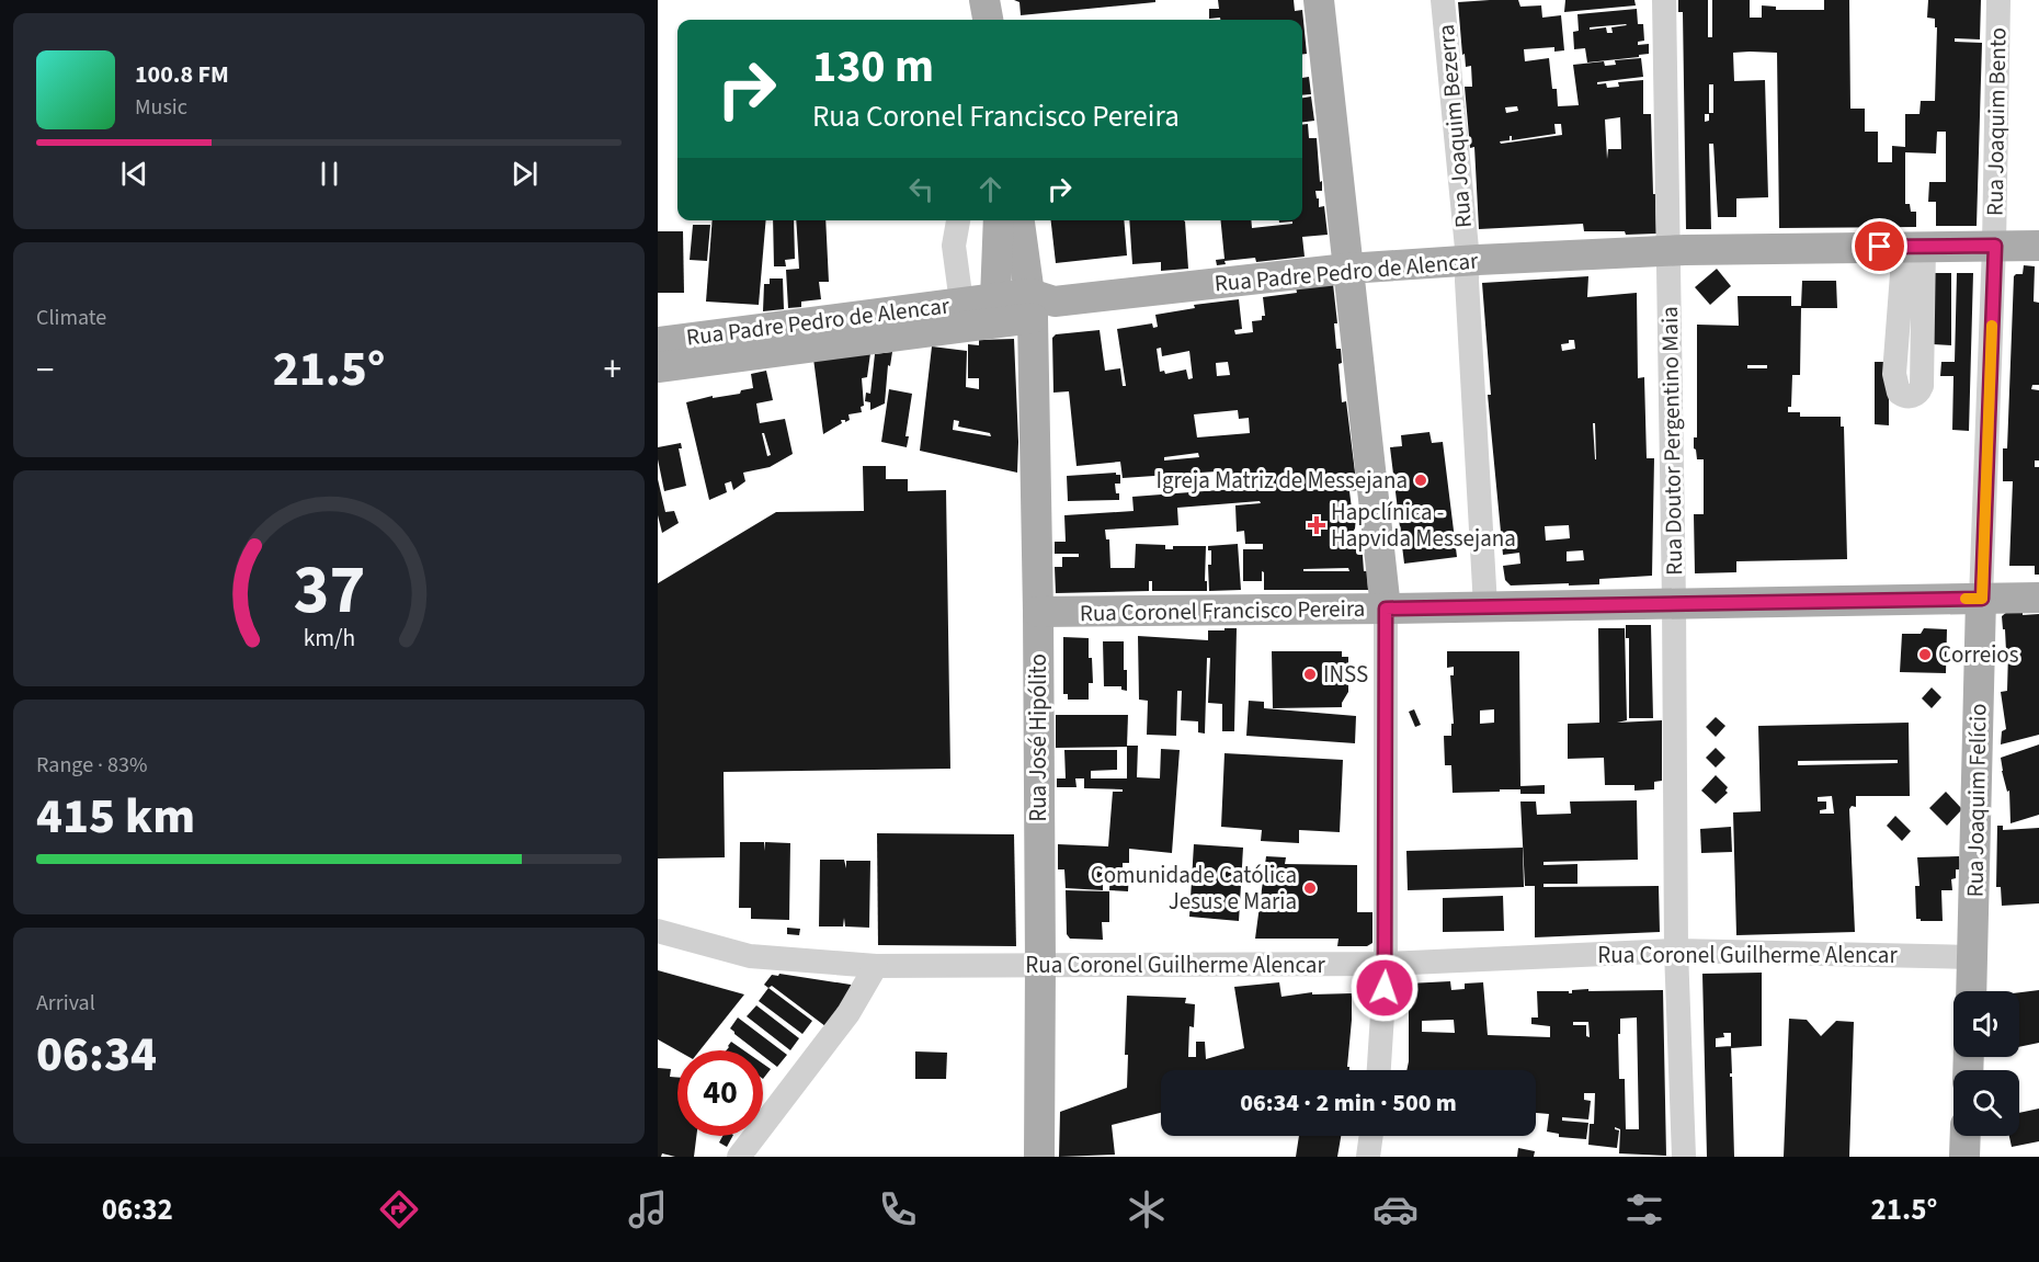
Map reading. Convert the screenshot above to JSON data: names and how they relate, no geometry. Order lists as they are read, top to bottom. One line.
{"streets":{"main road":["Rua Padre Pedro de Alencar","Rua Coronel Francisco Pereira","Rua José Hipólito","Rua Joaquim Felício"],"street":["Rua Joaquim Bento","Rua Joaquim Bezerra","Rua Doutor Pergentino Maia","Rua Coronel Guilherme Alencar"]},"crossings":[["Rua Joaquim Bento","Rua Padre Pedro de Alencar"],["Rua Joaquim Bento","Rua Coronel Francisco Pereira"],["Rua Joaquim Bento","Rua Joaquim Felício"],["Rua Joaquim Bezerra","Rua Padre Pedro de Alencar"],["Rua Joaquim Bezerra","Rua Coronel Francisco Pereira"],["Rua Padre Pedro de Alencar","Rua Doutor Pergentino Maia"],["Rua Padre Pedro de Alencar","Rua José Hipólito"],["Rua Doutor Pergentino Maia","Rua Coronel Francisco Pereira"],["Rua Doutor Pergentino Maia","Rua Coronel Guilherme Alencar"],["Rua Coronel Francisco Pereira","Rua José Hipólito"],["Rua Coronel Francisco Pereira","Rua Joaquim Felício"],["Rua José Hipólito","Rua Coronel Guilherme Alencar"],["Rua Joaquim Felício","Rua Coronel Guilherme Alencar"]],"places":{"other":["Igreja Matriz de Messejana","Correios","INSS","Comunidade Católica Jesus e Maria"],"health":["Hapclínica - Hapvida Messejana"]},"page":{"turn":["130 m","Rua Coronel Francisco Pereira"],"song":["100.8 FM","Music"],"tile":["Climate",["Range · 83%","415 km"],["Arrival","06:34"]],"heat":["−","21.5°","+"],"limit":"40","trip":"06:34 · 2 min · 500 m","tabs":["06:32","21.5°"],"gauge":["37","km/h"]}}
